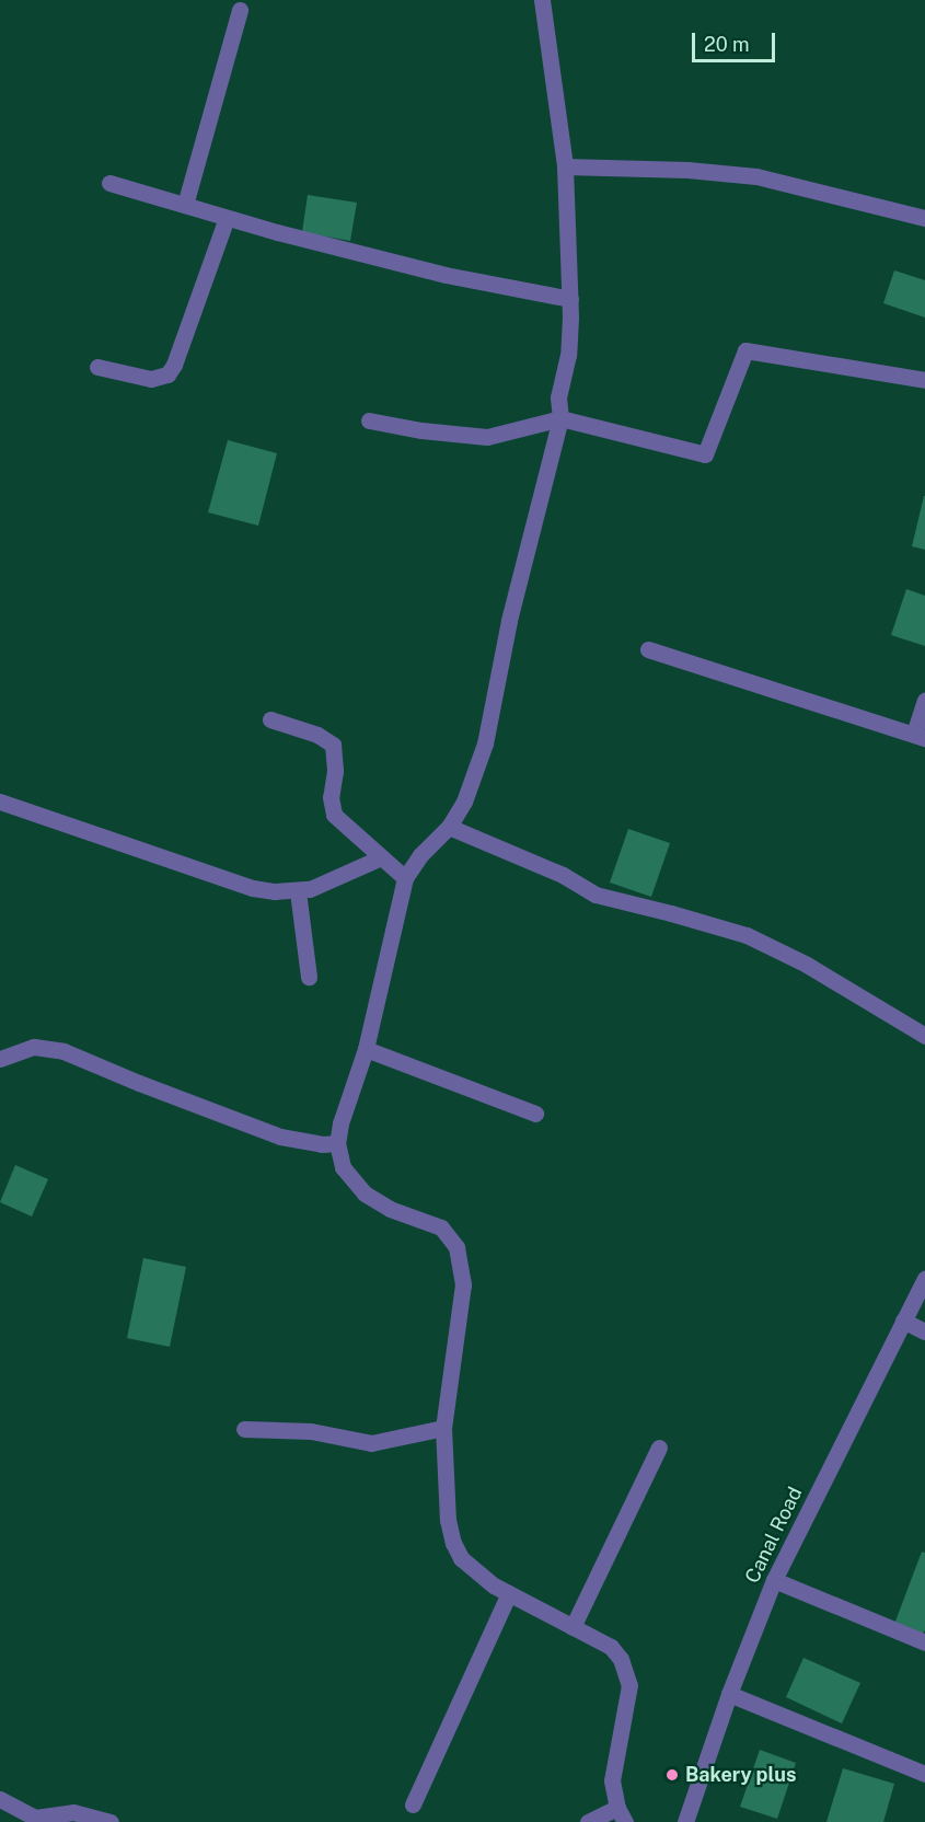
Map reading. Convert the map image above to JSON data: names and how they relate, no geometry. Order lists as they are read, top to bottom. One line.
{"streets":{"street":["Canal Road"]},"places":["Bakery plus"],"scale_bar":"20 m"}
